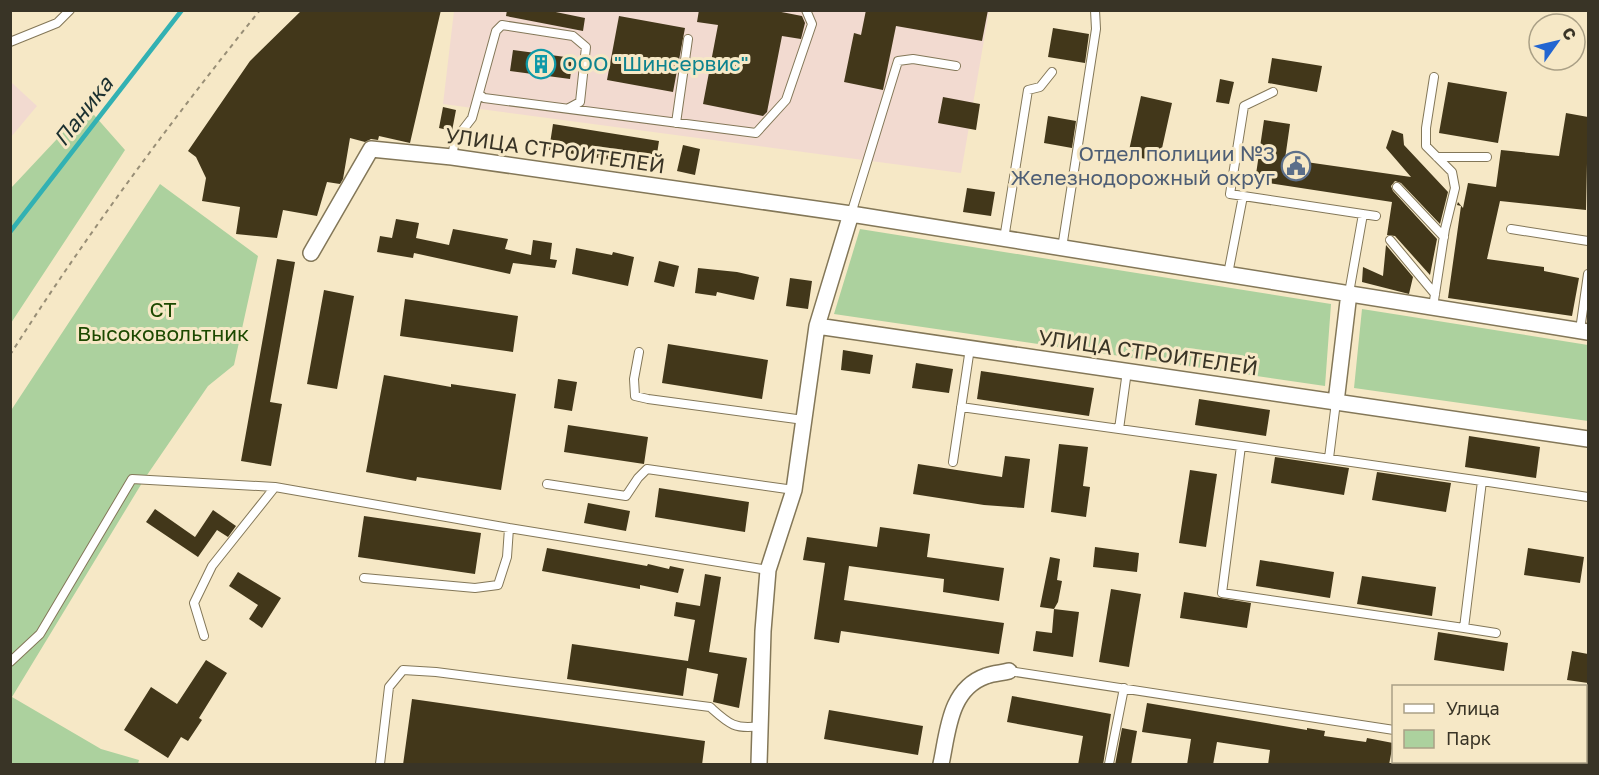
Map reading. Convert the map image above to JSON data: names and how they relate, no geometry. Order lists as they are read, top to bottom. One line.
{"streets":{"street":["УЛИЦА СТРОИТЕЛЕЙ"]},"water":["Паника"],"parks":["СТ Высоковольтник"],"places":{"building":["ООО \"Шинсервис\""],"public building":["Отдел полиции №3 Железнодорожный округ"]},"legend":["Улица","Парк"],"north":"top right"}
